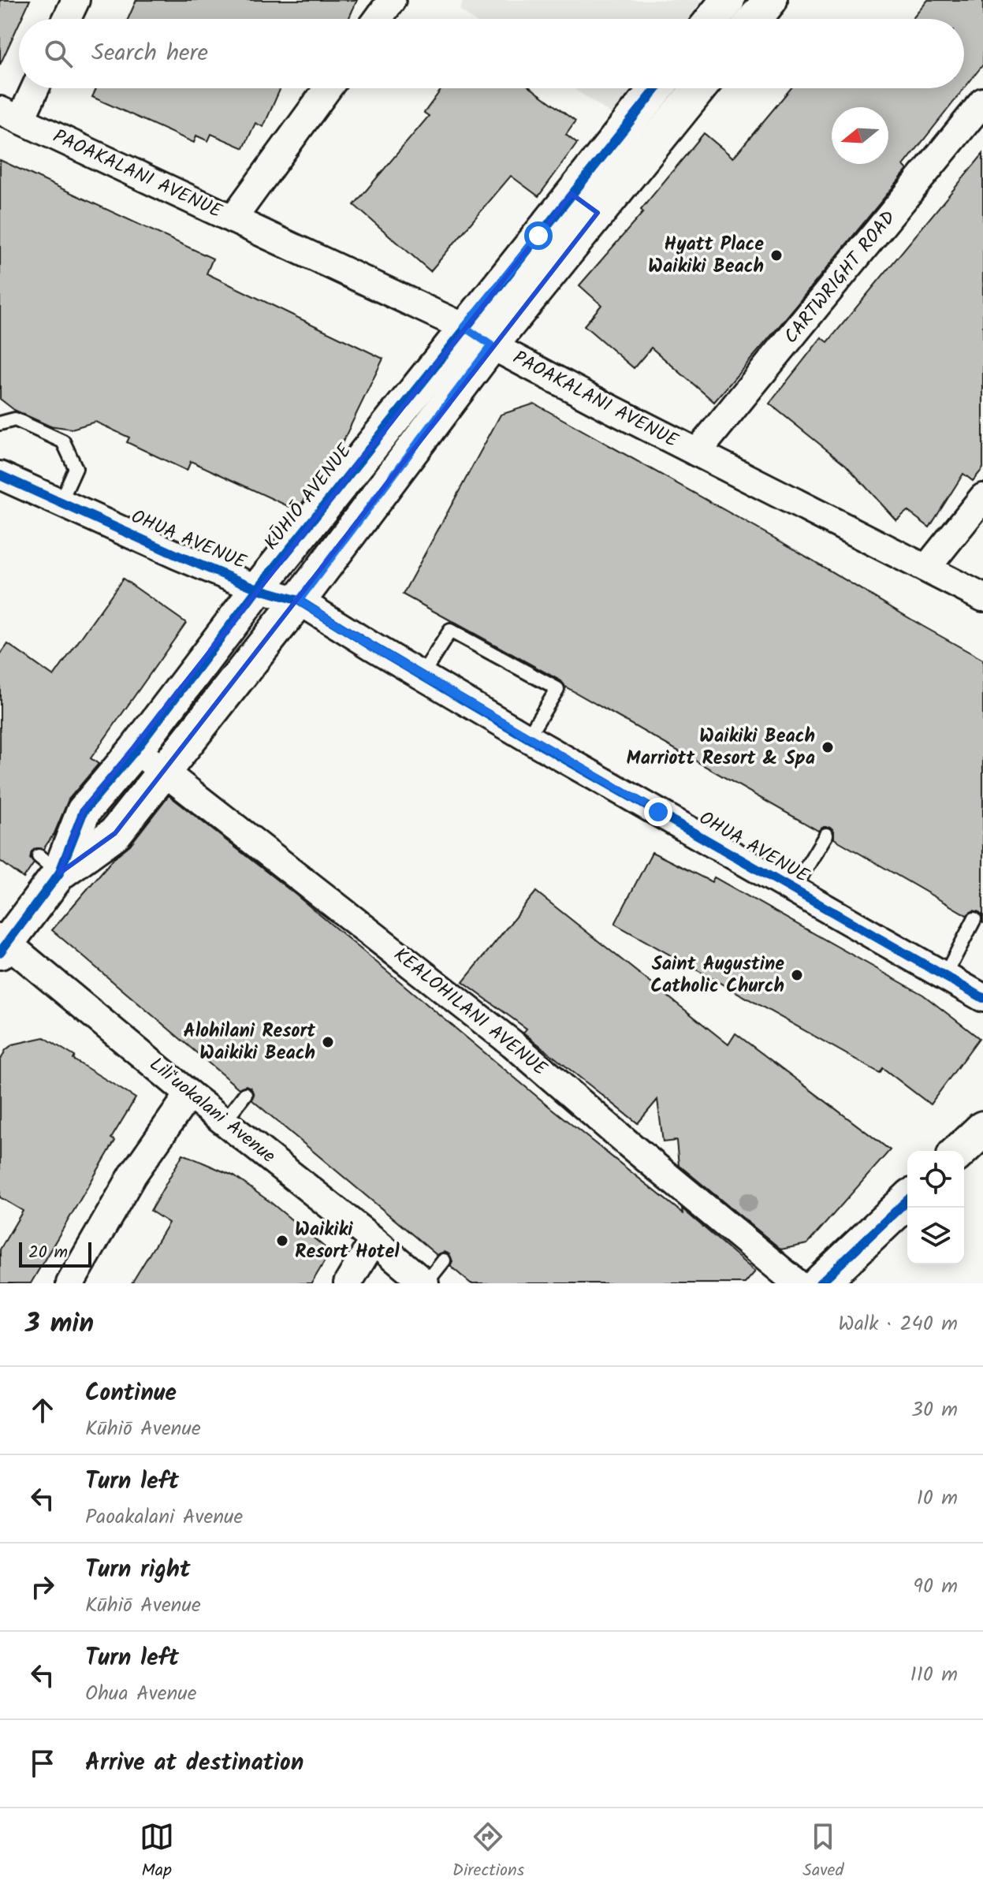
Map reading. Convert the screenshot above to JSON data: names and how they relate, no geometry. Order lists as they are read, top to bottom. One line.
{"streets":{"street":["PAOAKALANI AVENUE","CARTWRIGHT ROAD","KŪHIŌ AVENUE","OHUA AVENUE","KEALOHILANI AVENUE","Liliʻuokalani Avenue"]},"crossings":[["PAOAKALANI AVENUE","CARTWRIGHT ROAD"],["PAOAKALANI AVENUE","KŪHIŌ AVENUE"],["KŪHIŌ AVENUE","OHUA AVENUE"],["KŪHIŌ AVENUE","KEALOHILANI AVENUE"],["KŪHIŌ AVENUE","Liliʻuokalani Avenue"]],"places":["Hyatt Place Waikiki Beach","Waikiki Beach Marriott Resort & Spa","Saint Augustine Catholic Church","Alohilani Resort Waikiki Beach","Waikiki Resort Hotel"],"scale_bar":"20 m","north":"left","page":{"search":"Search here","scale":"20 m","heading":["3 min","Walk · 240 m"],"list":[["Continue","Kūhiō Avenue","30 m"],["Turn left","Paoakalani Avenue","10 m"],["Turn right","Kūhiō Avenue","90 m"],["Turn left","Ohua Avenue","110 m"],"Arrive at destination"],"nav":["Map","Directions","Saved"]}}
